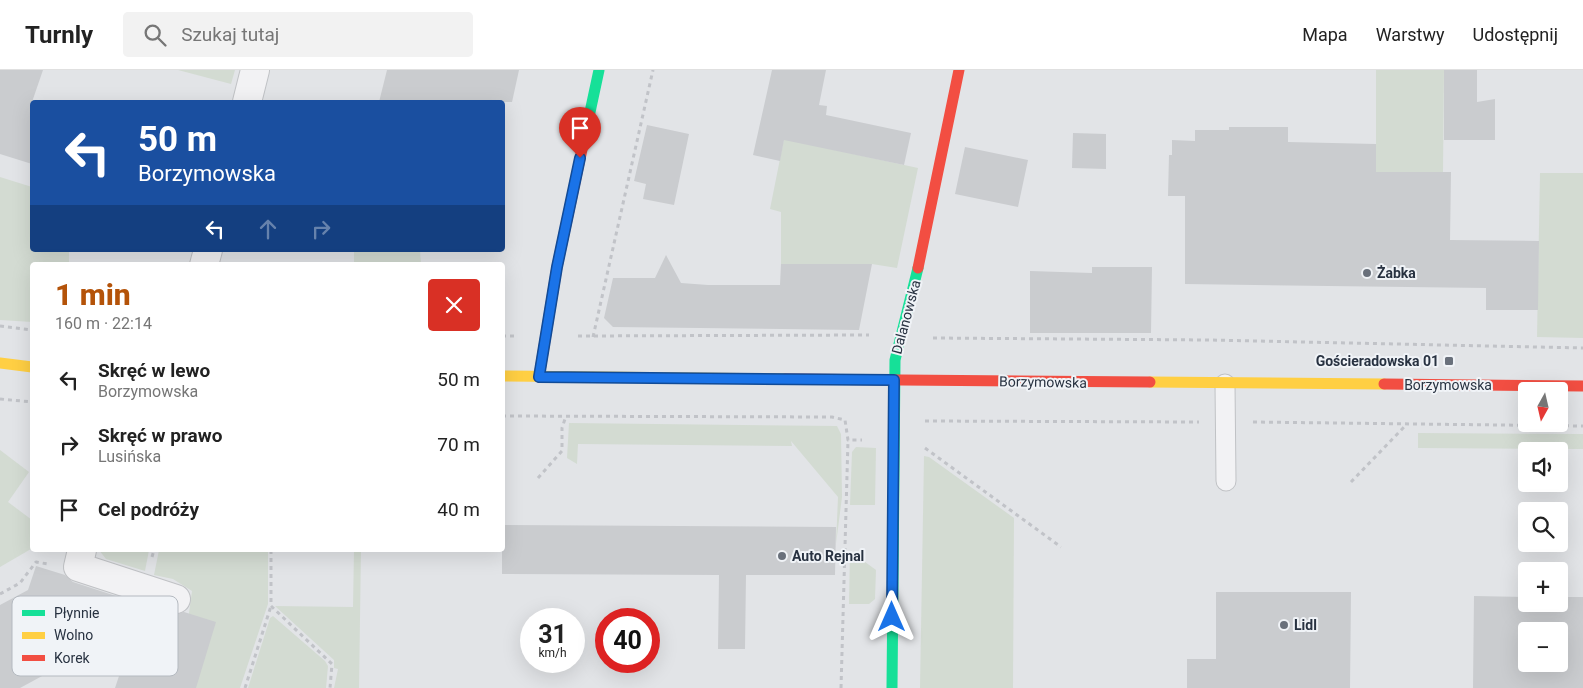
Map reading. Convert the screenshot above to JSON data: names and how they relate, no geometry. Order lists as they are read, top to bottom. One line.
{"streets":{"street":["Dalanowska","Borzymowska"]},"crossings":[["Dalanowska","Borzymowska"]],"places":{"other":["Żabka","Auto Rejnal","Lidl"],"transit":["Gościeradowska 01"]},"legend":["Płynnie","Wolno","Korek"],"north":"bottom","page":{"header":"Turnly","search":"Szukaj tutaj","nav":["Mapa","Warstwy","Udostępnij"],"turn":["50 m","Borzymowska"],"heading":["1 min","160 m · 22:14"],"list":[{"name":"Skręć w lewo","note":"Borzymowska","value":"50 m"},{"name":"Skręć w prawo","note":"Lusińska","value":"70 m"},{"name":"Cel podróży","value":"40 m"}],"map_buttons":["+","−"],"speed":"31 km/h","limit":"40"}}
